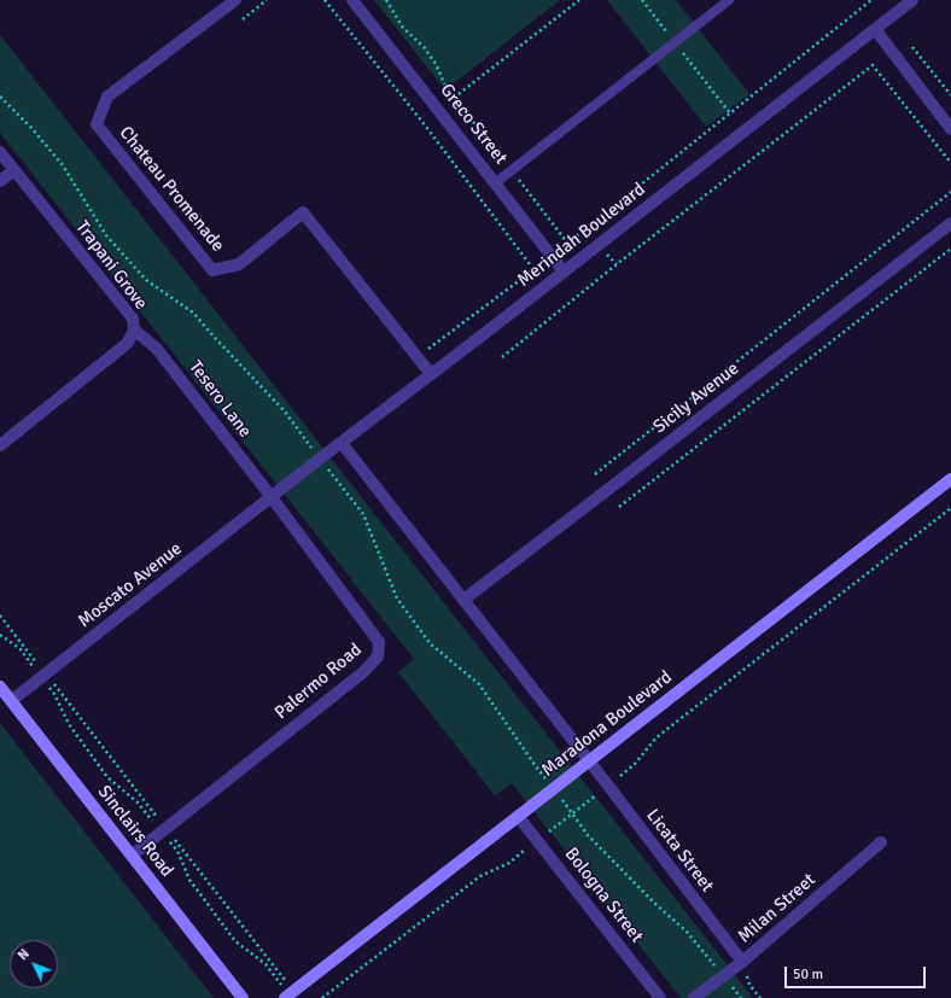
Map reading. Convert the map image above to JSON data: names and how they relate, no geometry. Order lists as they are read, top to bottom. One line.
{"streets":{"street":["Greco Street","Chateau Promenade","Merindah Boulevard","Trapani Grove","Sicily Avenue","Tesero Lane","Moscato Avenue","Palermo Road","Maradona Boulevard","Sinclairs Road","Licata Street","Bologna Street","Milan Street"]},"crossings":[["Greco Street","Merindah Boulevard"],["Chateau Promenade","Merindah Boulevard"],["Merindah Boulevard","Tesero Lane"],["Merindah Boulevard","Moscato Avenue"],["Merindah Boulevard","Palermo Road"],["Merindah Boulevard","Licata Street"],["Trapani Grove","Tesero Lane"],["Sicily Avenue","Licata Street"],["Tesero Lane","Moscato Avenue"],["Tesero Lane","Palermo Road"],["Moscato Avenue","Palermo Road"],["Moscato Avenue","Sinclairs Road"],["Palermo Road","Sinclairs Road"],["Maradona Boulevard","Licata Street"],["Maradona Boulevard","Bologna Street"],["Licata Street","Milan Street"]],"scale_bar":"50 m","north":"top left"}
